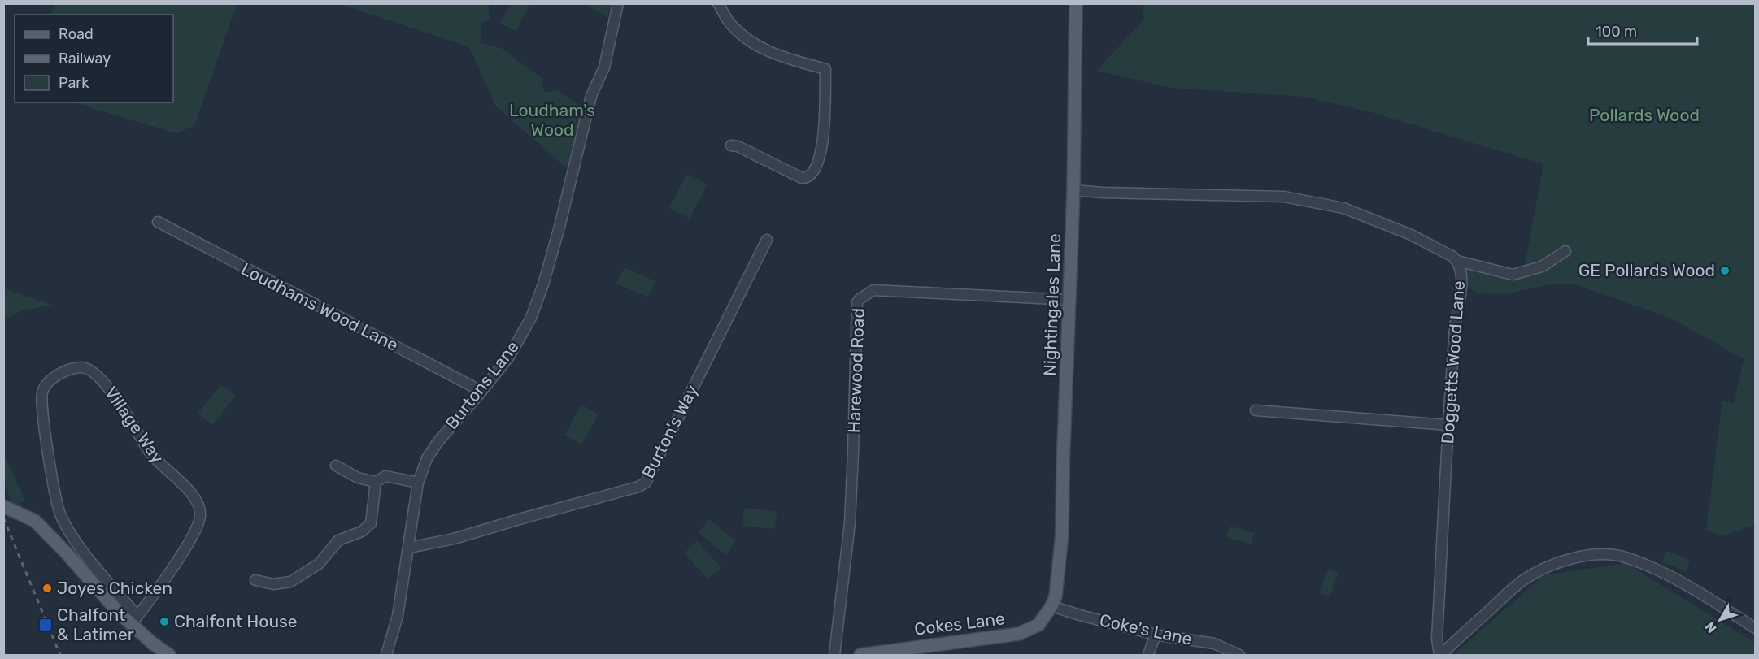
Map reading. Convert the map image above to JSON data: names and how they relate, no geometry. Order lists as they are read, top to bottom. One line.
{"streets":{"main road":["Nightingales Lane","Cokes Lane"],"street":["Loudhams Wood Lane","Doggetts Wood Lane","Harewood Road","Burtons Lane","Village Way","Burton's Way","Coke's Lane"]},"crossings":[["Nightingales Lane","Doggetts Wood Lane"],["Nightingales Lane","Harewood Road"],["Nightingales Lane","Cokes Lane"],["Nightingales Lane","Coke's Lane"],["Loudhams Wood Lane","Burtons Lane"],["Burtons Lane","Burton's Way"],["Cokes Lane","Coke's Lane"]],"parks":["Loudham's Wood","Pollards Wood"],"places":{"other":["GE Pollards Wood","Joyes Chicken","Chalfont House"],"transit":["Chalfont & Latimer"]},"legend":["Road","Railway","Park"],"scale_bar":"100 m","north":"bottom left"}
